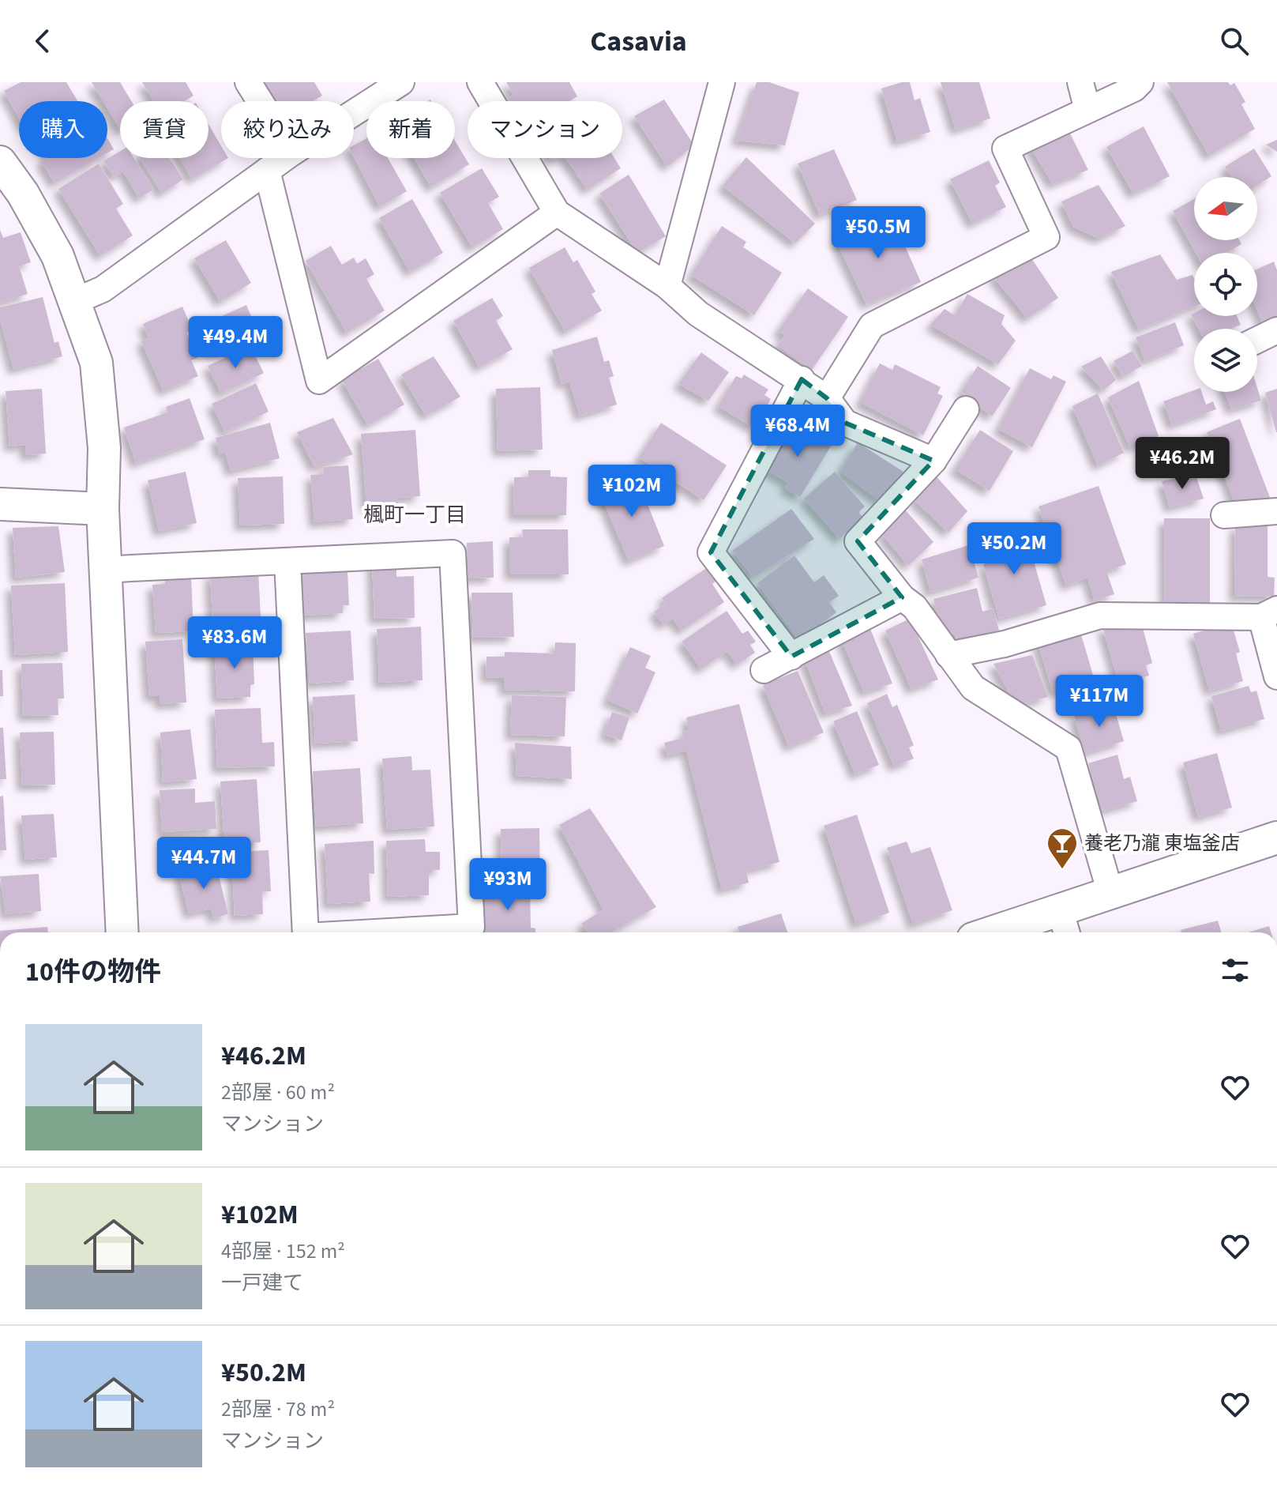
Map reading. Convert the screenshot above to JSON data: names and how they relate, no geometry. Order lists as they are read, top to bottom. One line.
{"districts":["楓町一丁目"],"places":{"bar":["養老乃瀧 東塩釜店"]},"north":"left","page":{"header":"Casavia","chip":["購入","賃貸","絞り込み","新着","マンション"],"price":["¥50.5M","¥49.4M","¥68.4M","¥46.2M","¥102M","¥50.2M","¥83.6M","¥117M","¥44.7M","¥93M"],"heading":"10件の物件","list":[{"name":"¥46.2M","note":"2部屋 · 60 m² · マンション"},{"name":"¥102M","note":"4部屋 · 152 m² · 一戸建て"},{"name":"¥50.2M","note":"2部屋 · 78 m² · マンション"}]}}
